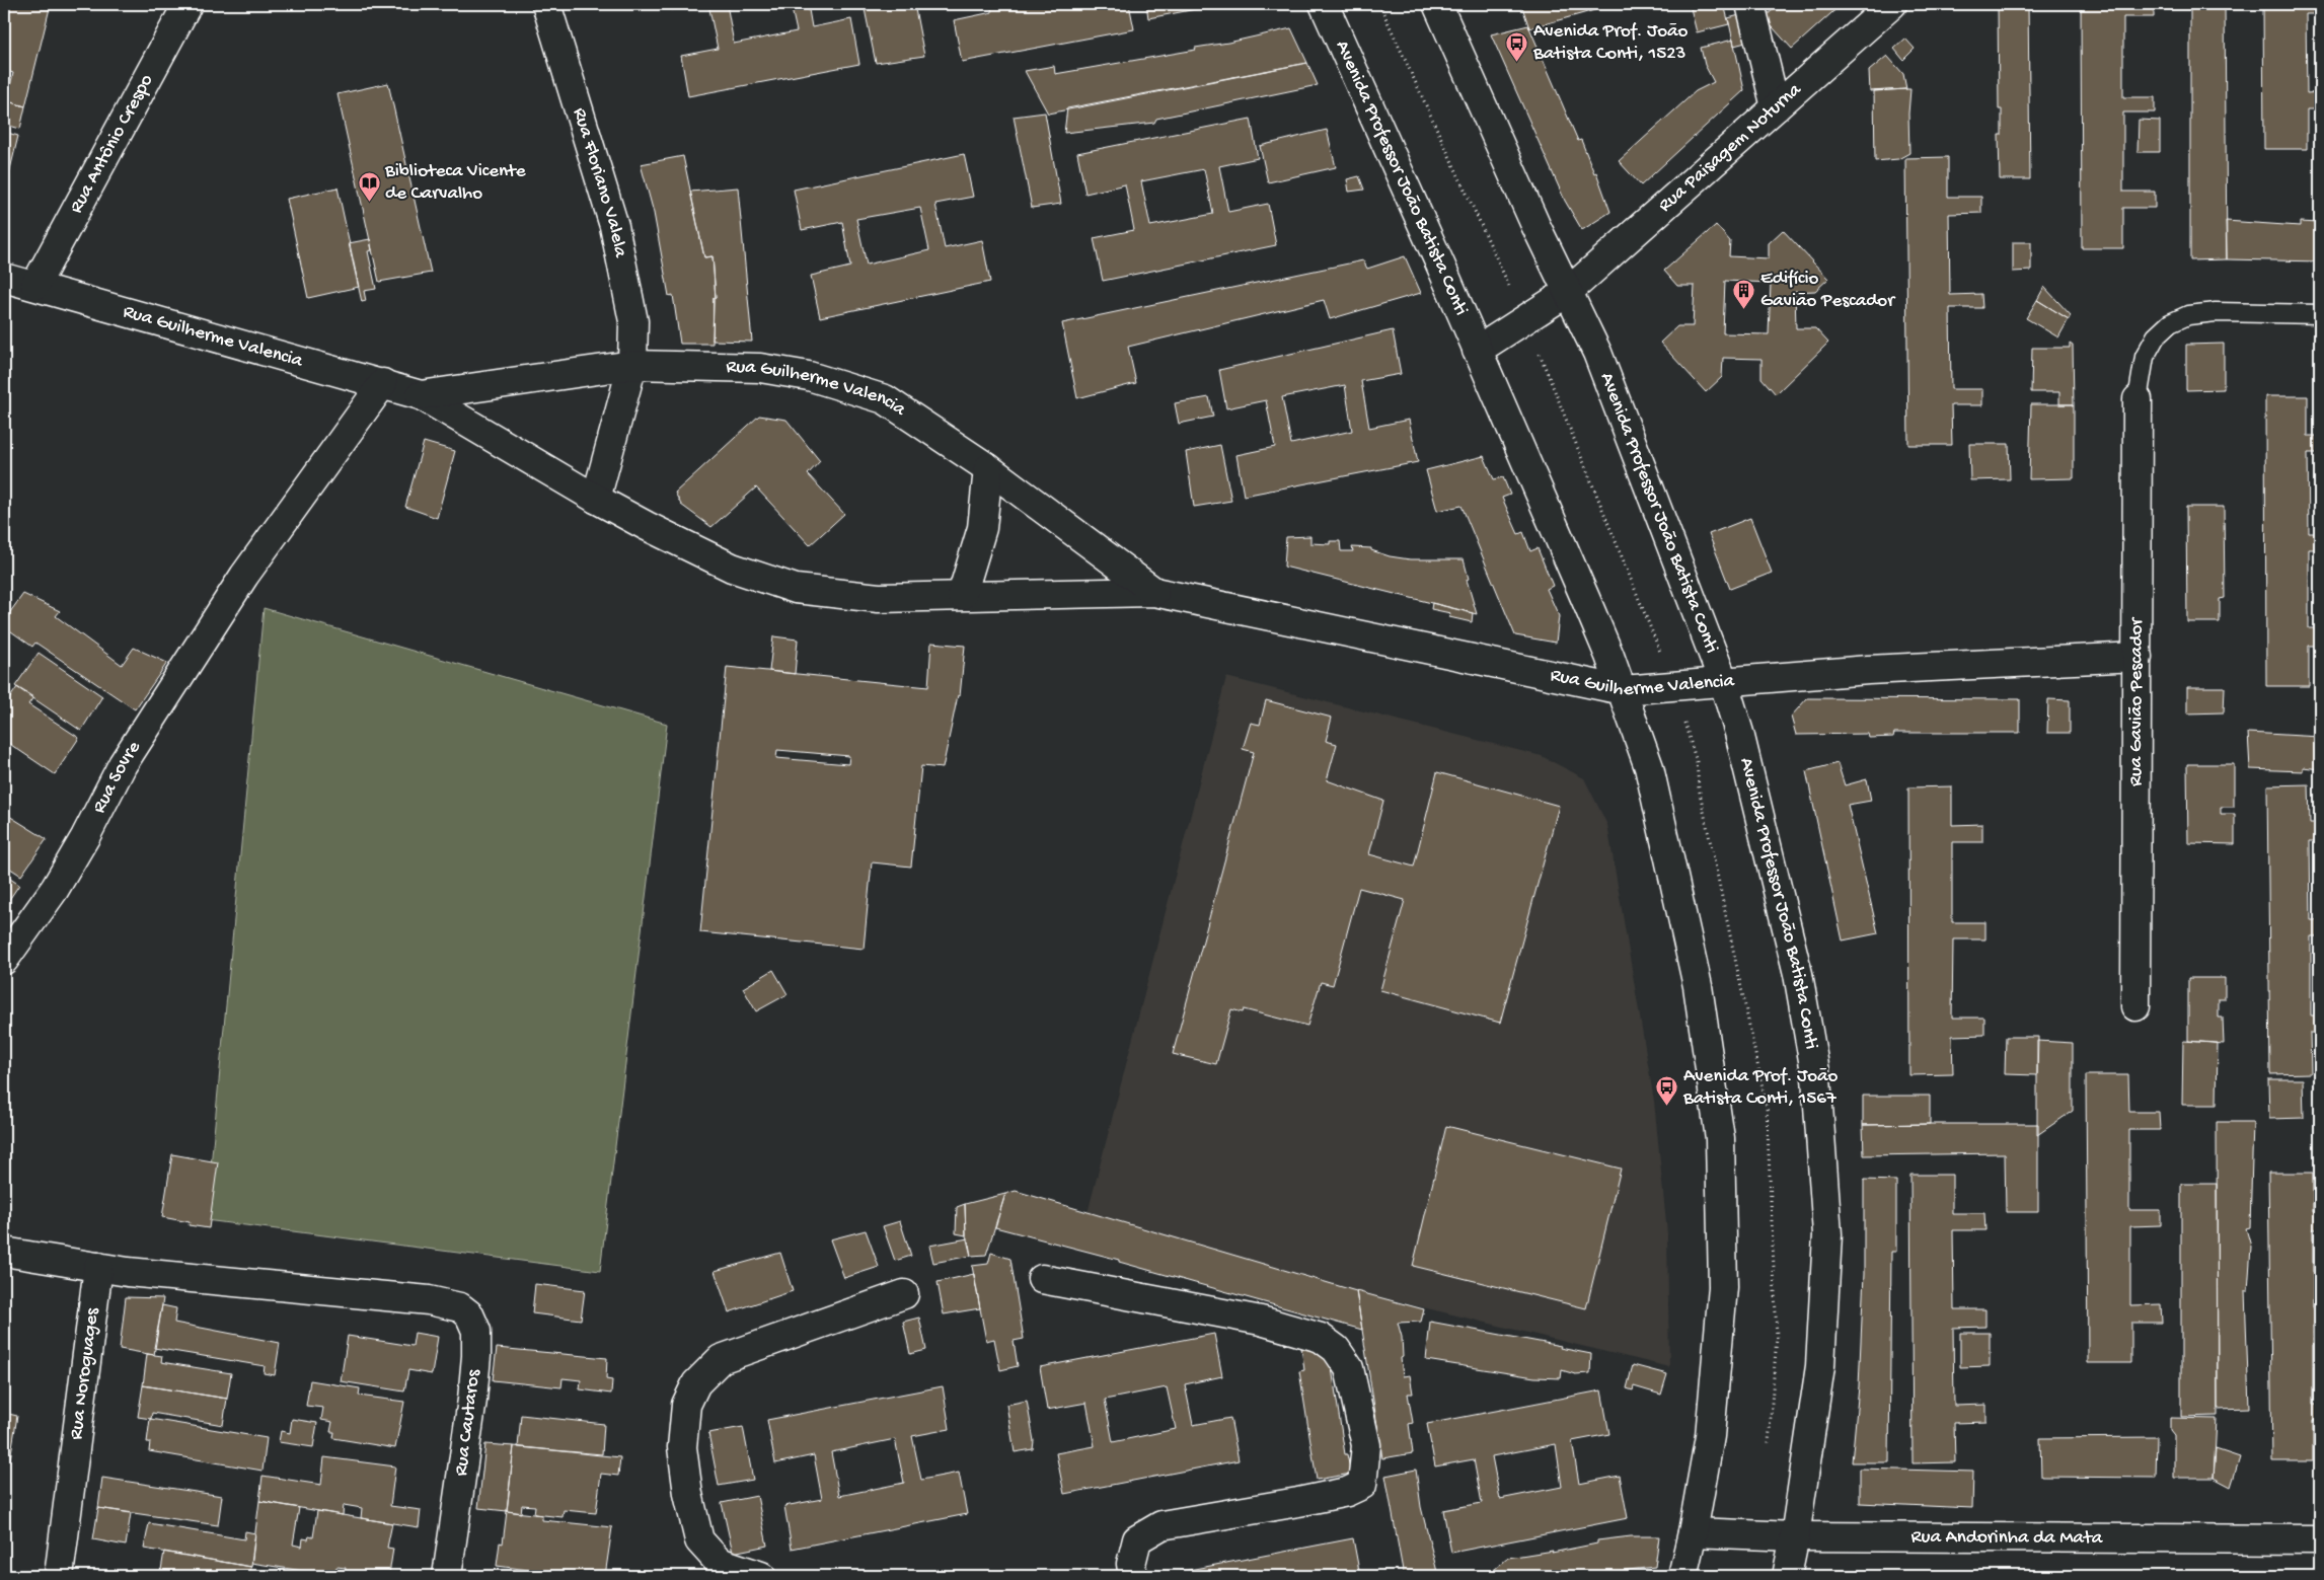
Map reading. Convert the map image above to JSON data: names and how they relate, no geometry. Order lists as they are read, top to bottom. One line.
{"streets":{"street":["Rua Antônio Crespo","Rua Paisagem Noturna","Avenida Professor João Batista Conti","Rua Floriano Valela","Rua Guilherme Valencia","Rua Gavião Pescador","Rua Sovre","Rua Noroguages","Rua Cautaros","Rua Andorinha da Mata"]},"crossings":[["Rua Antônio Crespo","Rua Guilherme Valencia"],["Rua Paisagem Noturna","Avenida Professor João Batista Conti"],["Avenida Professor João Batista Conti","Rua Guilherme Valencia"],["Avenida Professor João Batista Conti","Rua Andorinha da Mata"],["Rua Floriano Valela","Rua Guilherme Valencia"],["Rua Guilherme Valencia","Rua Gavião Pescador"],["Rua Guilherme Valencia","Rua Sovre"],["Rua Noroguages","Rua Cautaros"]],"places":{"bus stop":["Avenida Prof. João Batista Conti, 1523","Avenida Prof. João Batista Conti, 1567"],"library":["Biblioteca Vicente de Carvalho"],"building":["Edifício Gavião Pescador"]}}
